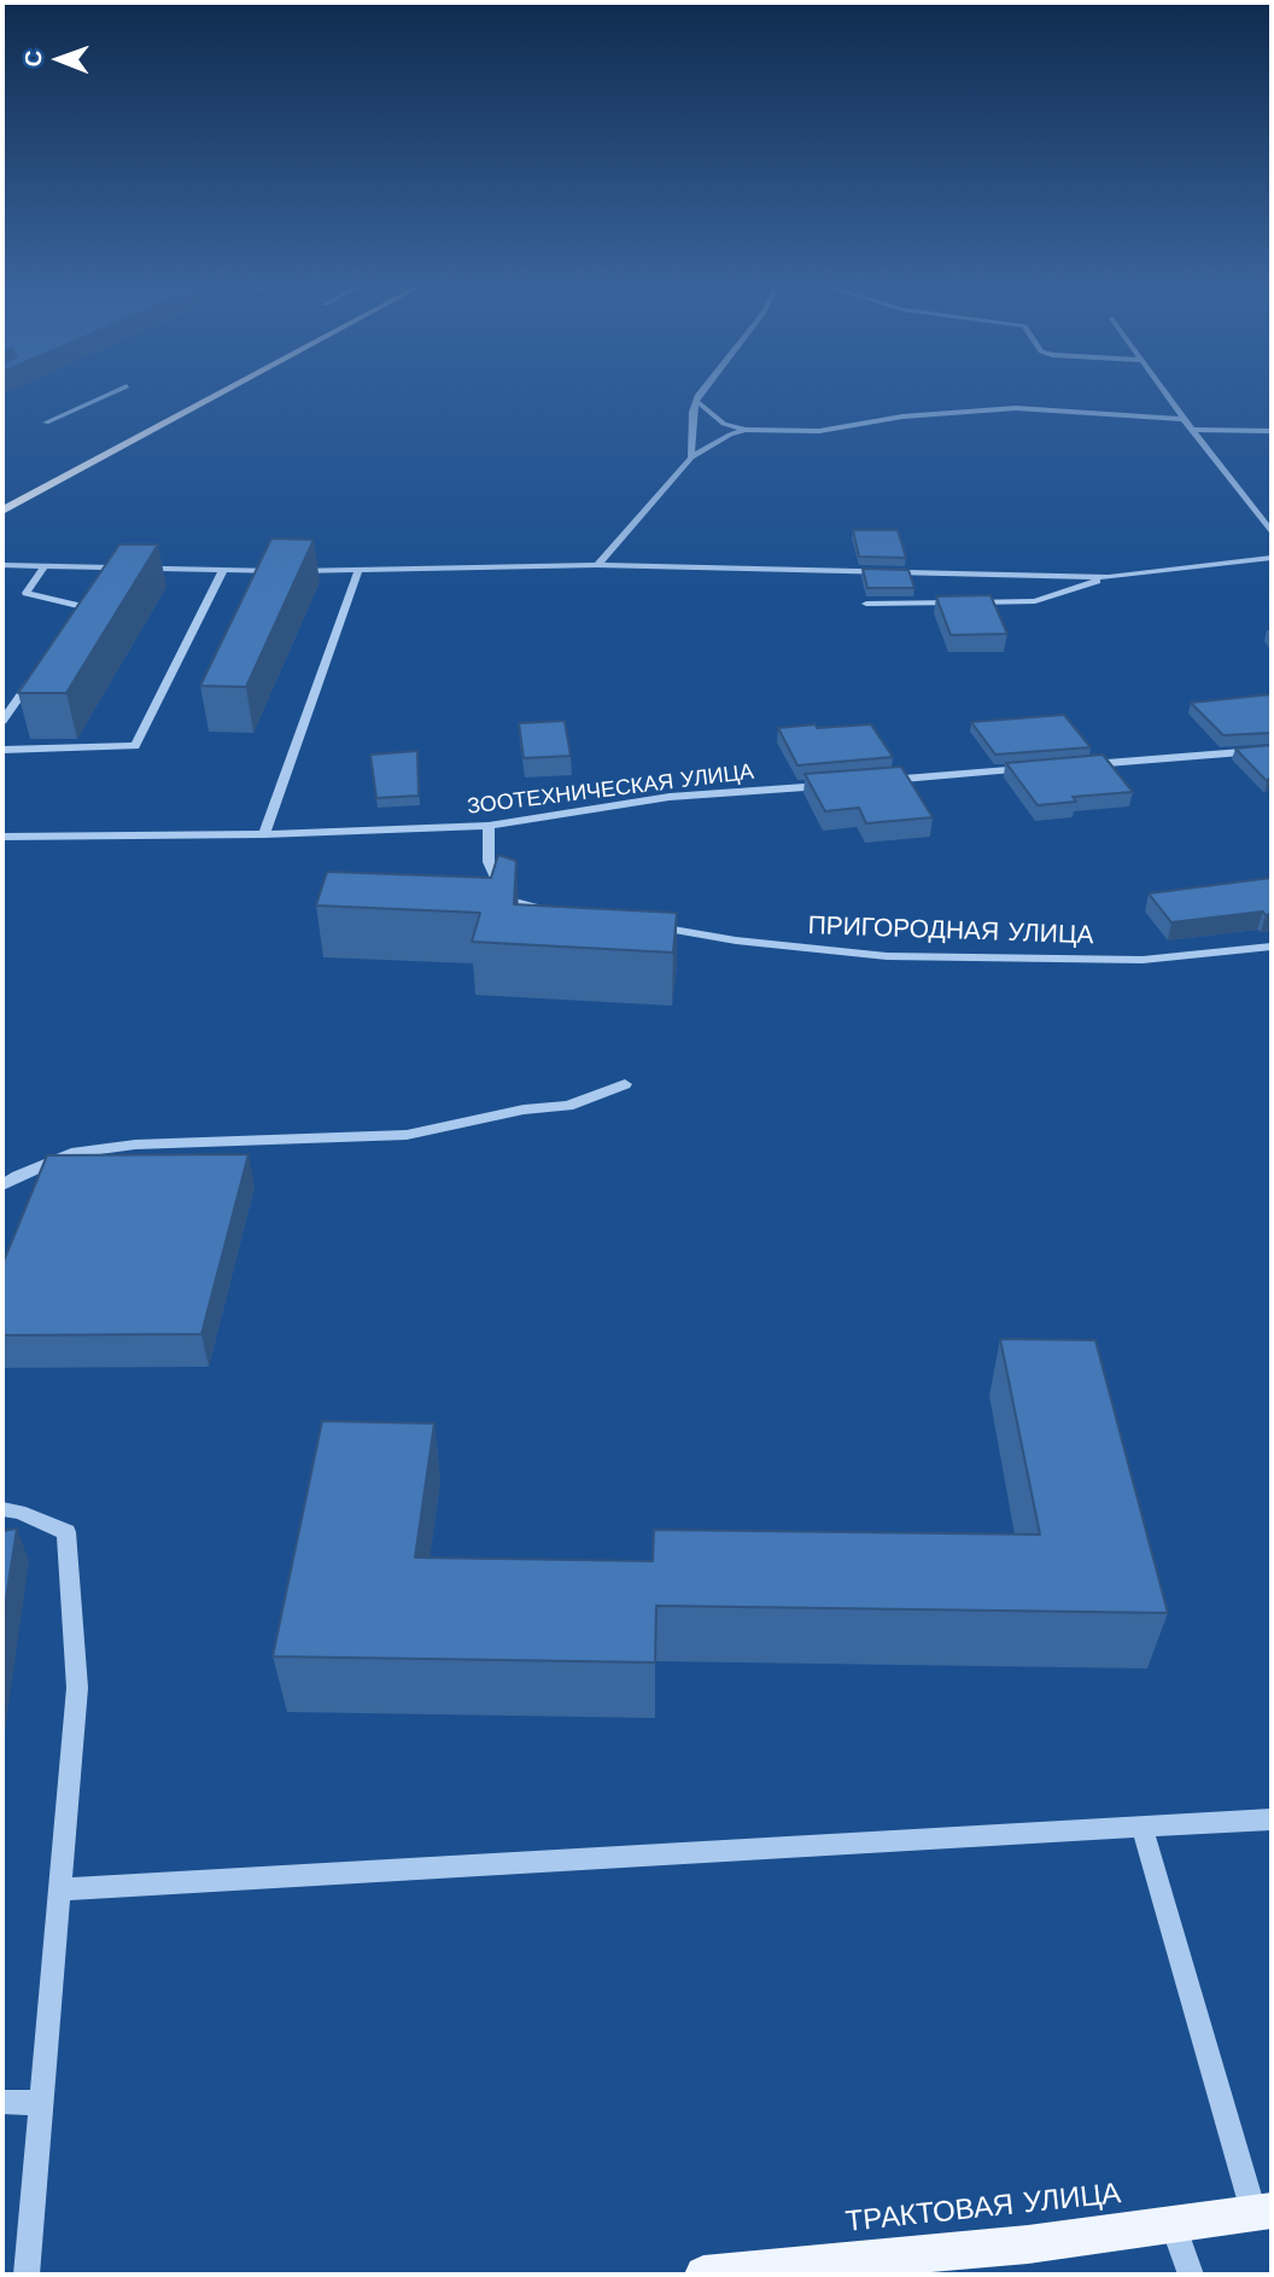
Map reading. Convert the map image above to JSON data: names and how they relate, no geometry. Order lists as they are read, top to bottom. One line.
{"streets":{"main road":["ТРАКТОВАЯ УЛИЦА"],"street":["ЗООТЕХНИЧЕСКАЯ УЛИЦА","ПРИГОРОДНАЯ УЛИЦА"]},"north":"left"}
